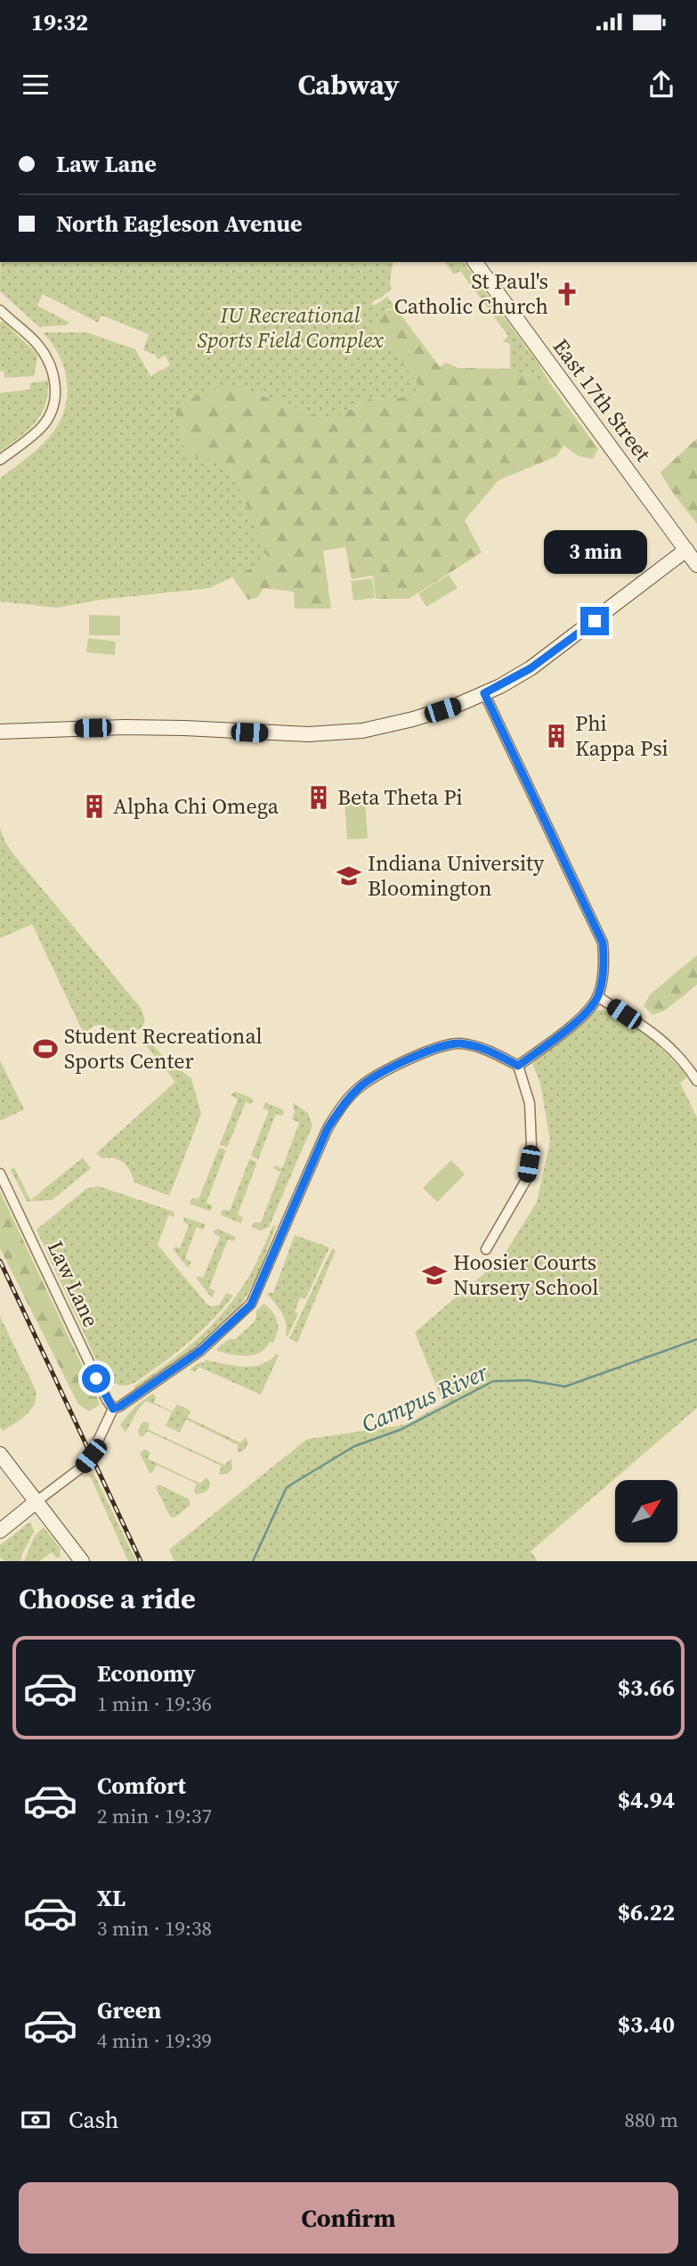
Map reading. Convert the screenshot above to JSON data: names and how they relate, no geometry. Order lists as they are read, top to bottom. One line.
{"streets":{"street":["East 17th Street","Law Lane"]},"water":["Campus River"],"parks":["IU Recreational Sports Field Complex"],"places":{"church":["St Paul's Catholic Church"],"building":["Phi Kappa Psi","Beta Theta Pi","Alpha Chi Omega"],"school or university":["Indiana University Bloomington","Hoosier Courts Nursery School"],"sports":["Student Recreational Sports Center"]},"north":"top right","page":{"status":"19:32","header":"Cabway","banner":["Law Lane","North Eagleson Avenue"],"bubble":"3 min","heading":"Choose a ride","list":[{"name":"Economy","note":"1 min · 19:36","value":"$3.66"},{"name":"Comfort","note":"2 min · 19:37","value":"$4.94"},{"name":"XL","note":"3 min · 19:38","value":"$6.22"},{"name":"Green","note":"4 min · 19:39","value":"$3.40"}],"pay":["Cash","880 m"],"buttons":"Confirm"}}
